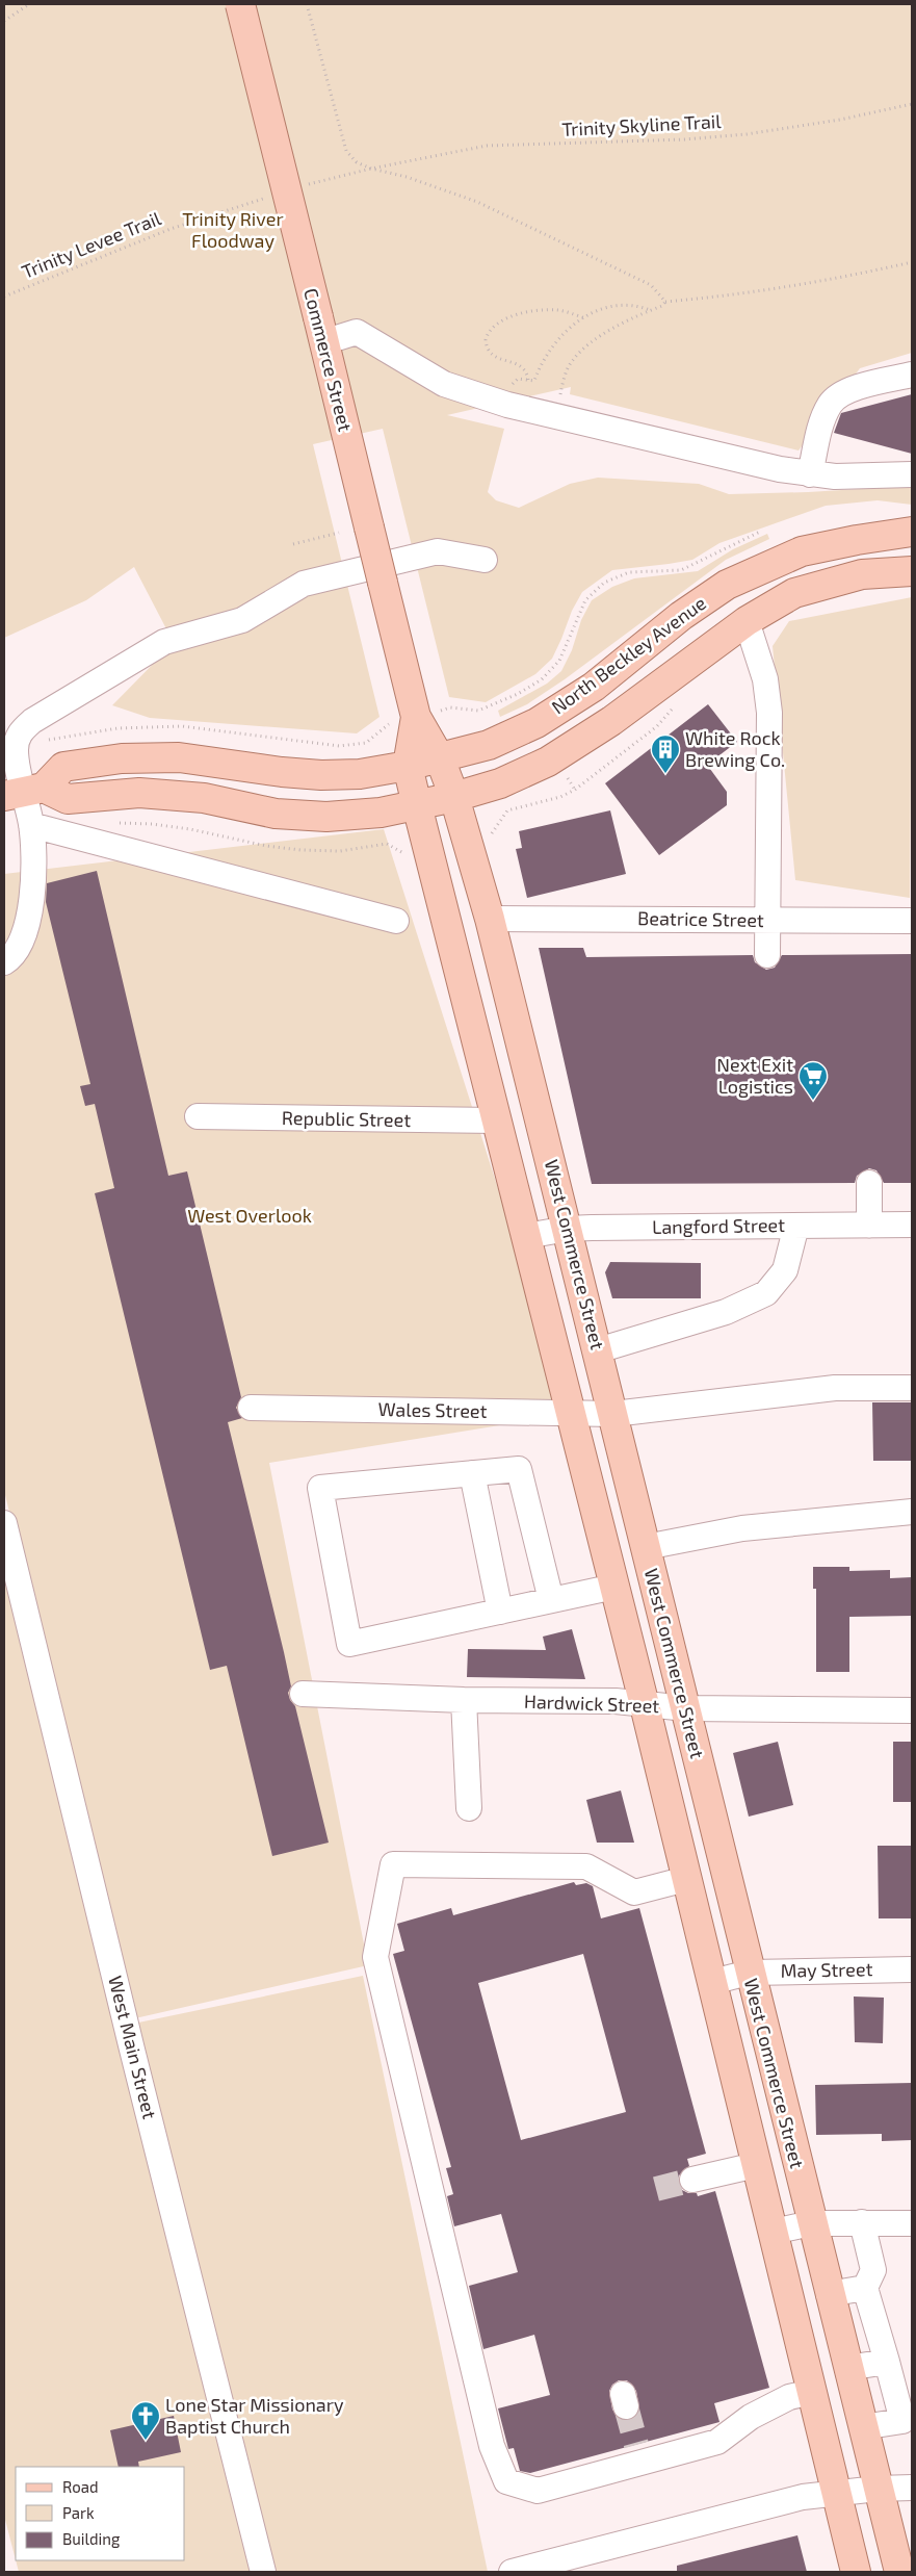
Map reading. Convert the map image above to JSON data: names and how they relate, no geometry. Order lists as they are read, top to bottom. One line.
{"streets":{"main road":["Commerce Street","North Beckley Avenue","West Commerce Street"],"street":["Beatrice Street","Republic Street","Langford Street","Wales Street","Hardwick Street","May Street","West Main Street"],"path":["Trinity Skyline Trail","Trinity Levee Trail"]},"crossings":[["Commerce Street","North Beckley Avenue"],["Commerce Street","West Commerce Street"],["North Beckley Avenue","West Commerce Street"],["Beatrice Street","West Commerce Street"],["Republic Street","West Commerce Street"],["Langford Street","West Commerce Street"],["West Commerce Street","Wales Street"],["West Commerce Street","Hardwick Street"],["West Commerce Street","May Street"]],"parks":["Trinity River Floodway","West Overlook"],"places":{"building":["White Rock Brewing Co."],"supermarket":["Next Exit Logistics"],"church":["Lone Star Missionary Baptist Church"]},"legend":["Road","Park","Building"]}
